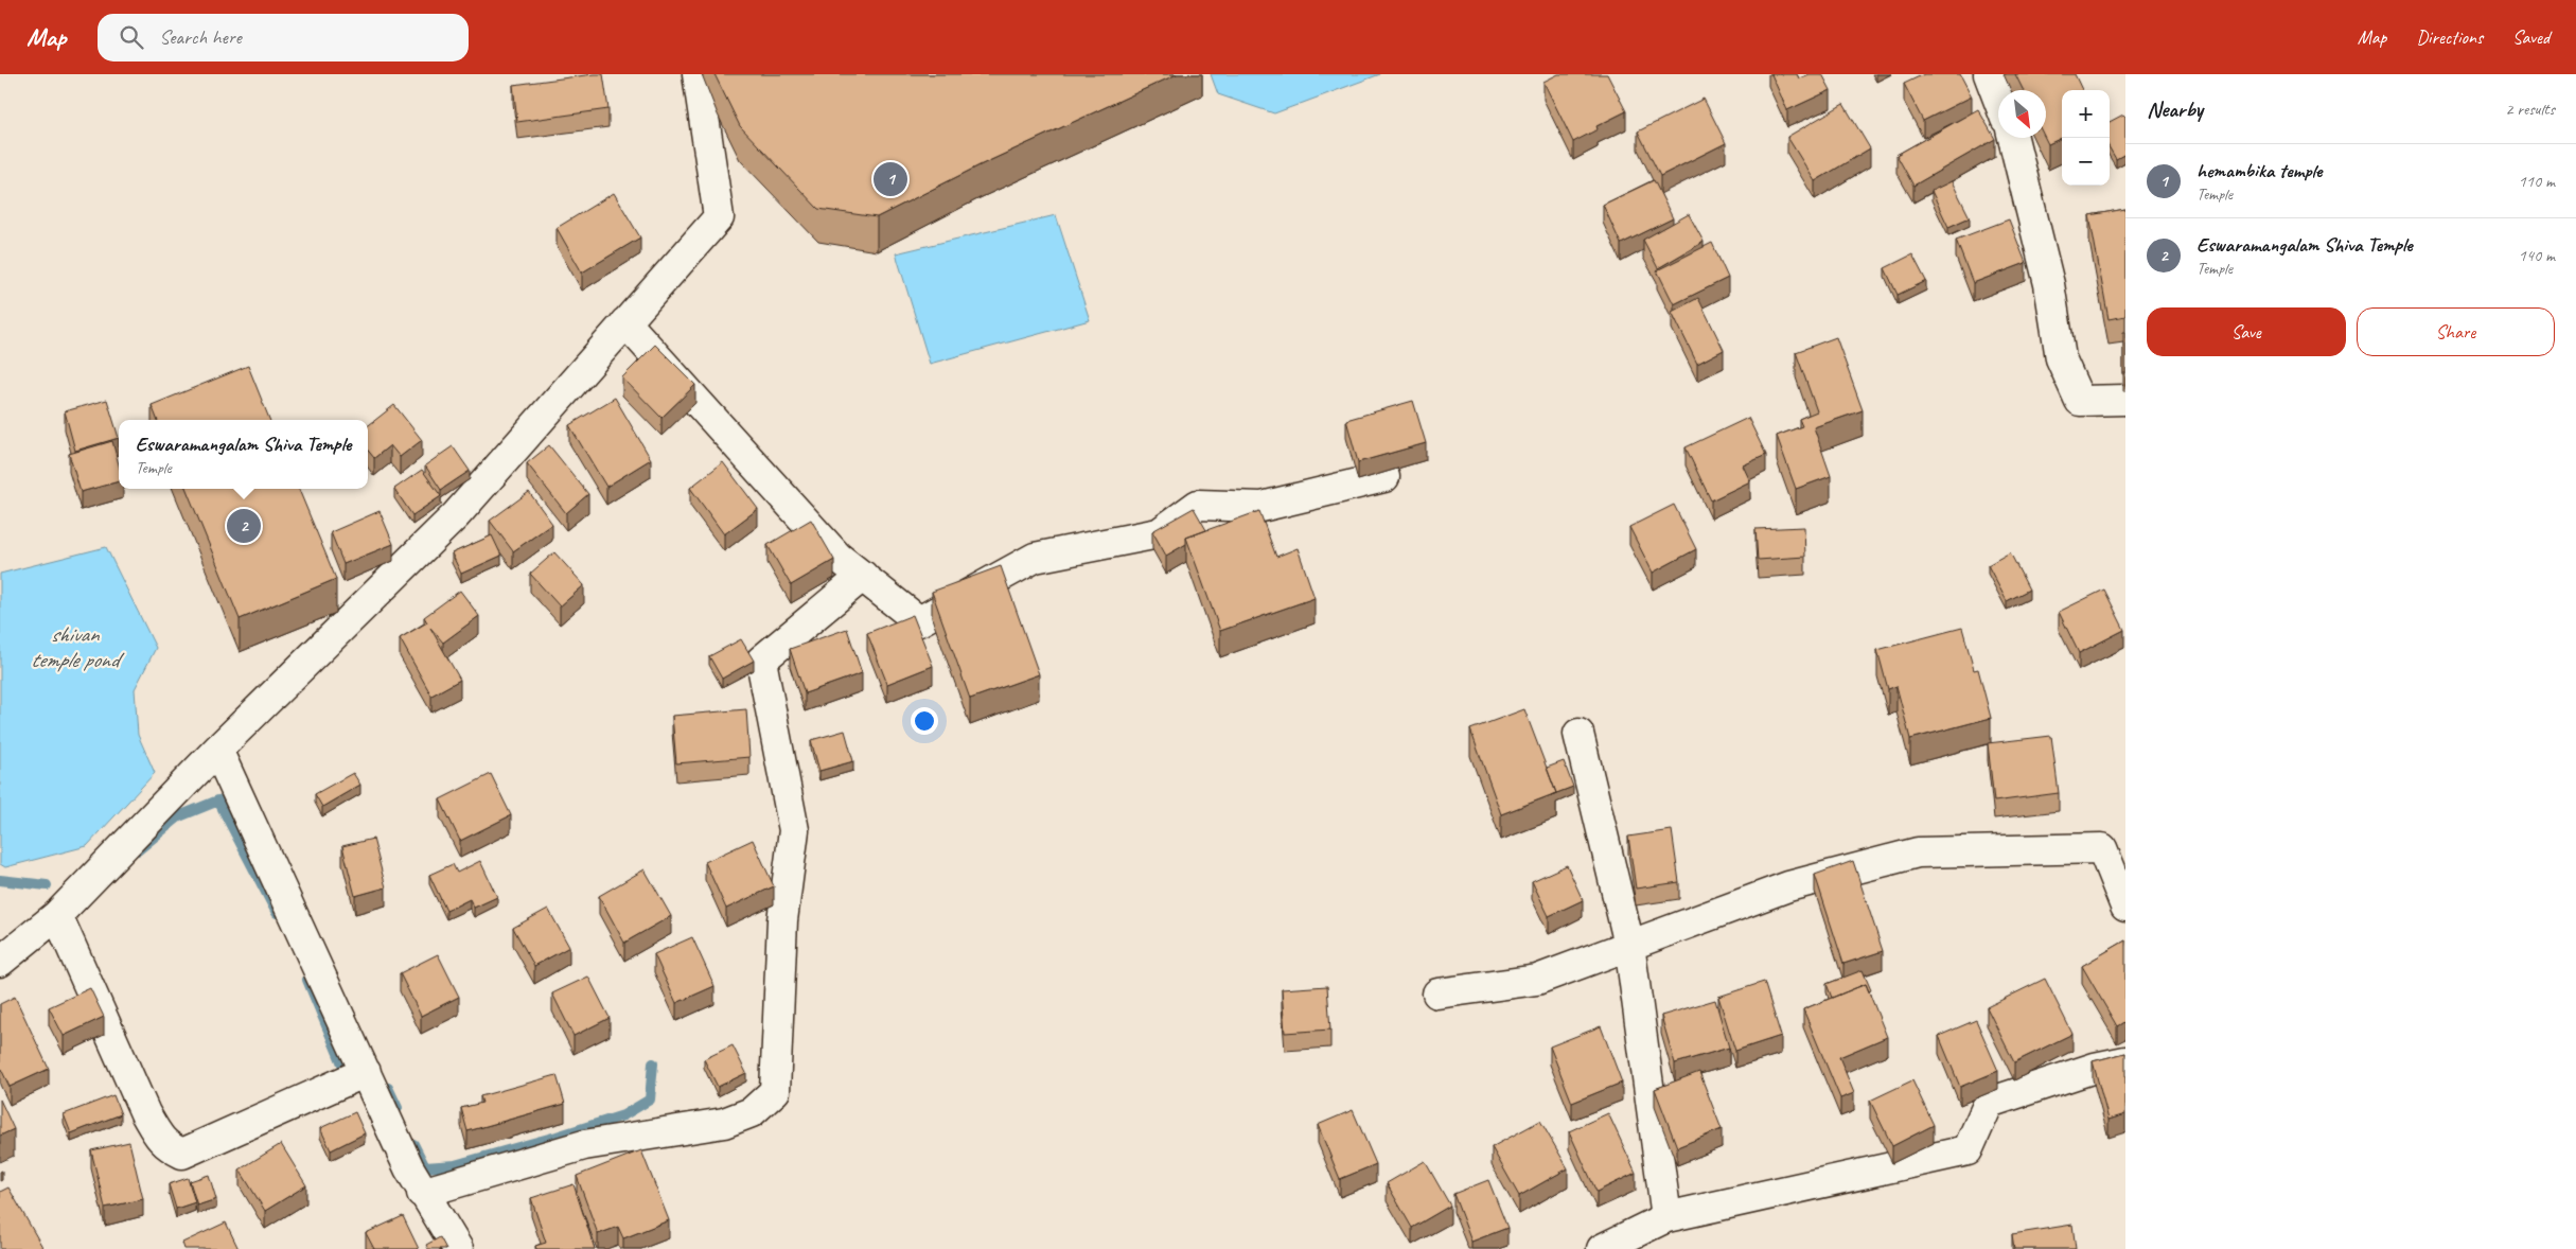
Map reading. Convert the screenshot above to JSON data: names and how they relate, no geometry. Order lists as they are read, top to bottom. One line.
{"water":["shivan temple pond"],"north":"bottom right","page":{"header":"Map","search":"Search here","nav":["Map","Directions","Saved"],"heading":["Nearby","2 results"],"map_buttons":["+","−"],"list":[{"mark":"1","name":"hemambika temple","note":"Temple","value":"110 m"},{"mark":"2","name":"Eswaramangalam Shiva Temple","note":"Temple","value":"140 m"}],"pins":["1","2"],"buttons":["Save","Share"],"popup":["Eswaramangalam Shiva Temple","Temple"]}}
